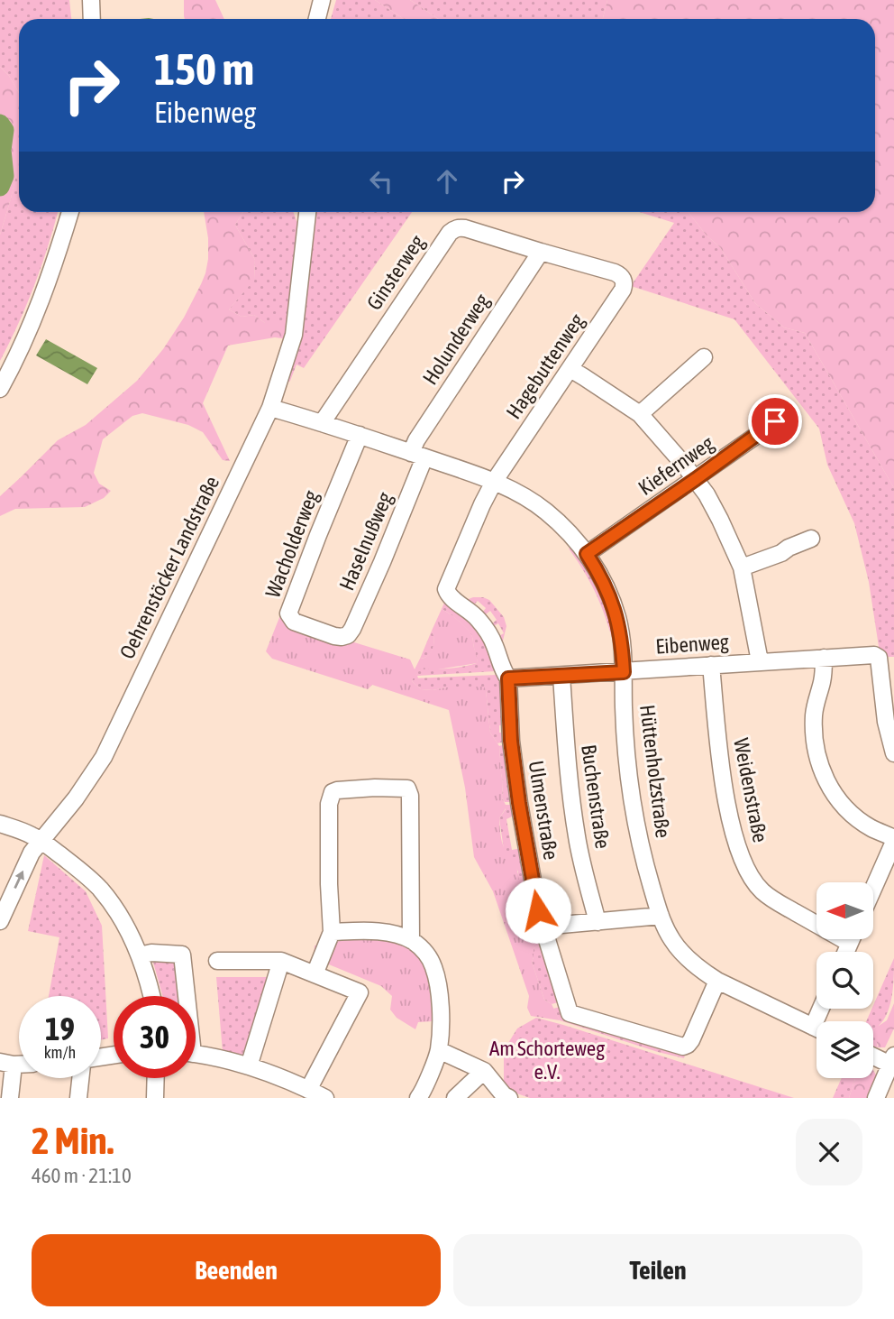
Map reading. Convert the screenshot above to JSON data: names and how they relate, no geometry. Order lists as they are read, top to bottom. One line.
{"streets":{"street":["Ginsterweg","Holunderweg","Hagebuttenweg","Kiefernweg","Haselnußweg","Wacholderweg","Oehrenstöcker Landstraße","Eibenweg","Hüttenholzstraße","Weidenstraße","Buchenstraße","Ulmenstraße"]},"crossings":[["Ginsterweg","Holunderweg"],["Ginsterweg","Hagebuttenweg"],["Ginsterweg","Hüttenholzstraße"],["Holunderweg","Haselnußweg"],["Holunderweg","Hüttenholzstraße"],["Hagebuttenweg","Eibenweg"],["Hagebuttenweg","Hüttenholzstraße"],["Hagebuttenweg","Ulmenstraße"],["Kiefernweg","Hüttenholzstraße"],["Haselnußweg","Wacholderweg"],["Haselnußweg","Hüttenholzstraße"],["Wacholderweg","Hüttenholzstraße"],["Oehrenstöcker Landstraße","Hüttenholzstraße"],["Eibenweg","Hüttenholzstraße"],["Eibenweg","Weidenstraße"],["Eibenweg","Buchenstraße"],["Eibenweg","Ulmenstraße"],["Hüttenholzstraße","Ulmenstraße"]],"parks":["Am Schorteweg e.V."],"north":"left","page":{"turn":["150 m","Eibenweg"],"speed":"19 km/h","limit":"30","heading":["2 Min.","460 m · 21:10"],"buttons":["Beenden","Teilen"]}}
